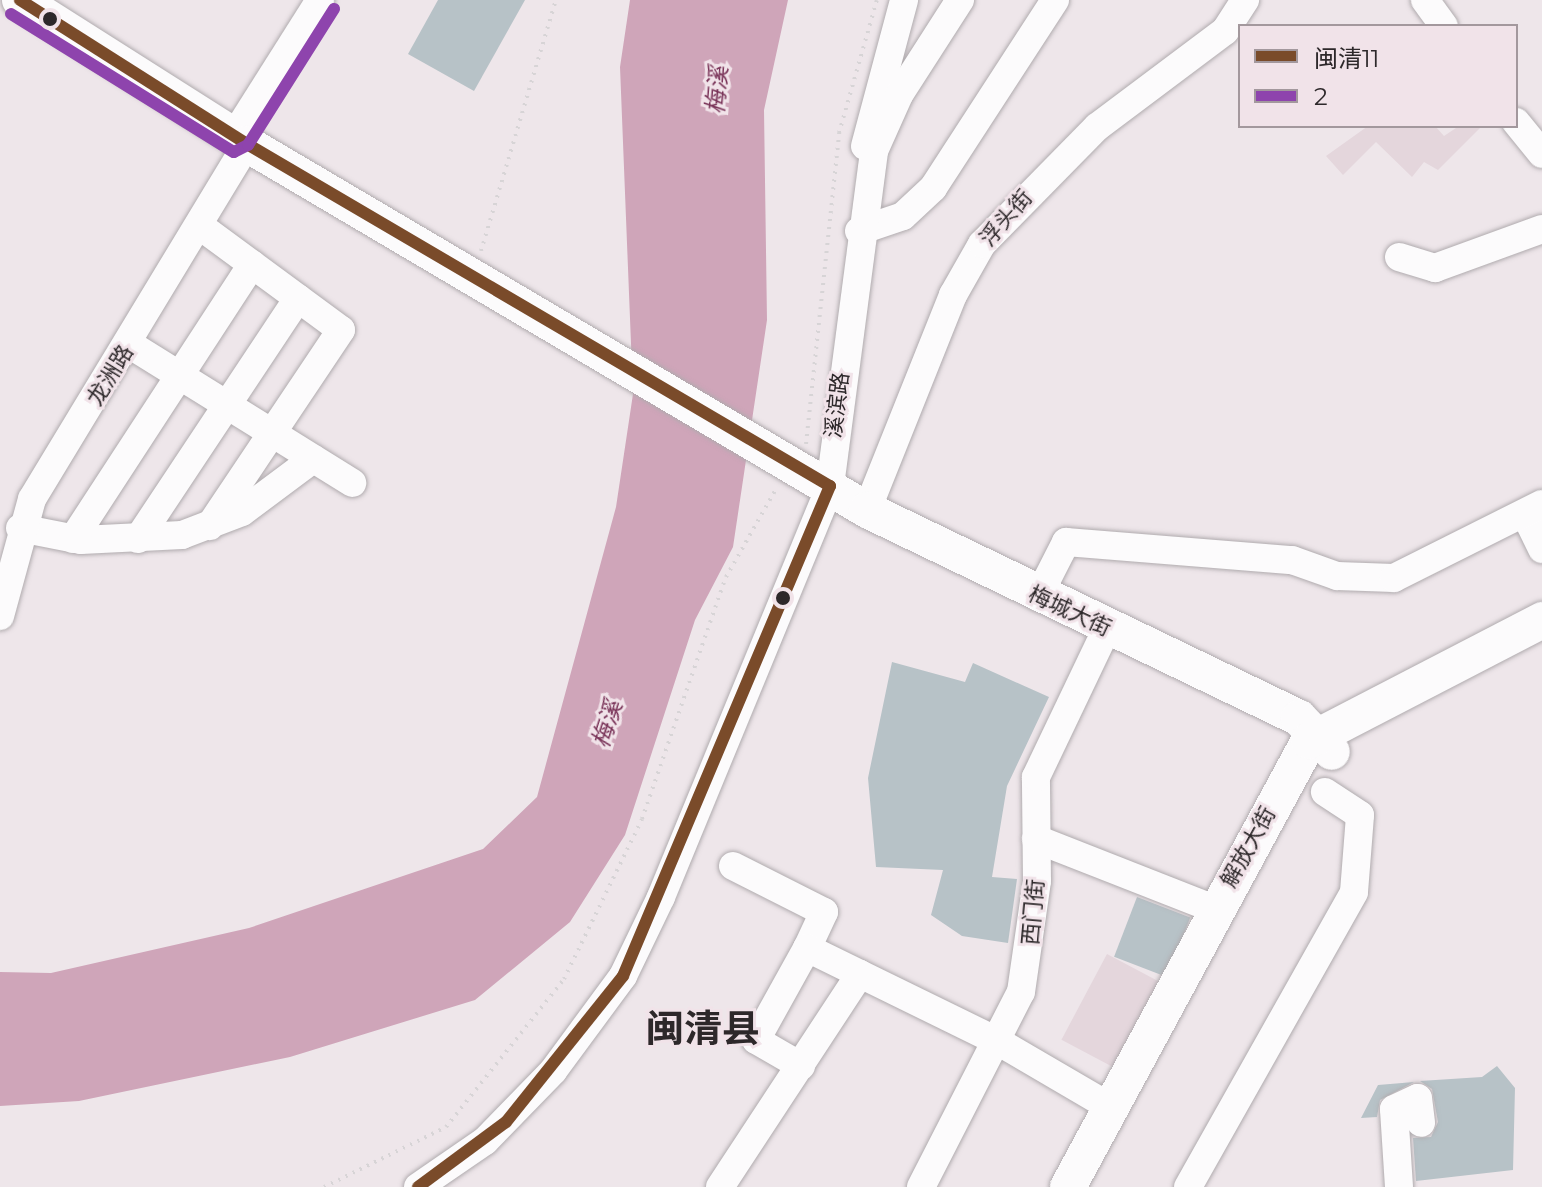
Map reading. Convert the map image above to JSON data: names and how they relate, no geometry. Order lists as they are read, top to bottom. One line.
{"streets":{"main road":["梅城大街","解放大街"],"street":["浮头街","龙洲路","溪滨路","西门街"]},"crossings":[["浮头街","梅城大街"],["溪滨路","梅城大街"],["梅城大街","解放大街"],["梅城大街","西门街"]],"districts":["闽清县"],"water":["梅溪"],"lines":["transit line 闽清11","transit line 2"],"legend":["闽清11","2"]}
